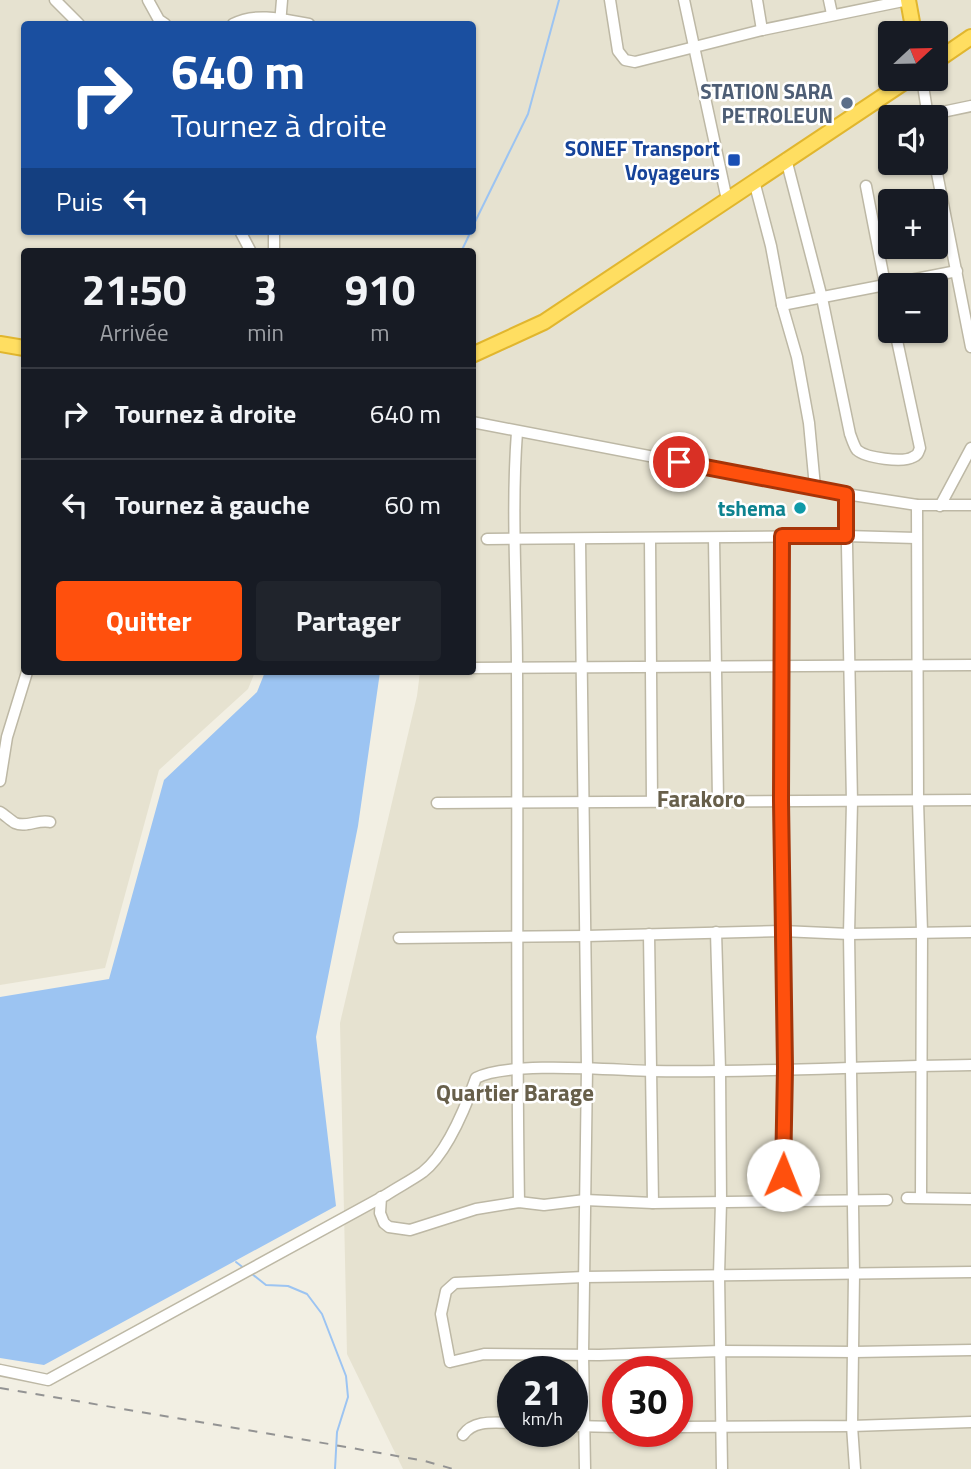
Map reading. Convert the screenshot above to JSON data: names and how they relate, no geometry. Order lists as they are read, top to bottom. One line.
{"districts":["Farakoro","Quartier Barage"],"places":{"other":["STATION SARA PETROLEUN","tshema"],"transit":["SONEF Transport Voyageurs"]},"north":"right","page":{"map_buttons":["+","−"],"turn":["640 m","Tournez à droite"],"then":"Puis","eta":["21:50","Arrivée","3","min","910","m"],"list":[{"name":"Tournez à droite","value":"640 m"},{"name":"Tournez à gauche","value":"60 m"}],"buttons":["Quitter","Partager"],"speed":"21 km/h","limit":"30"}}
